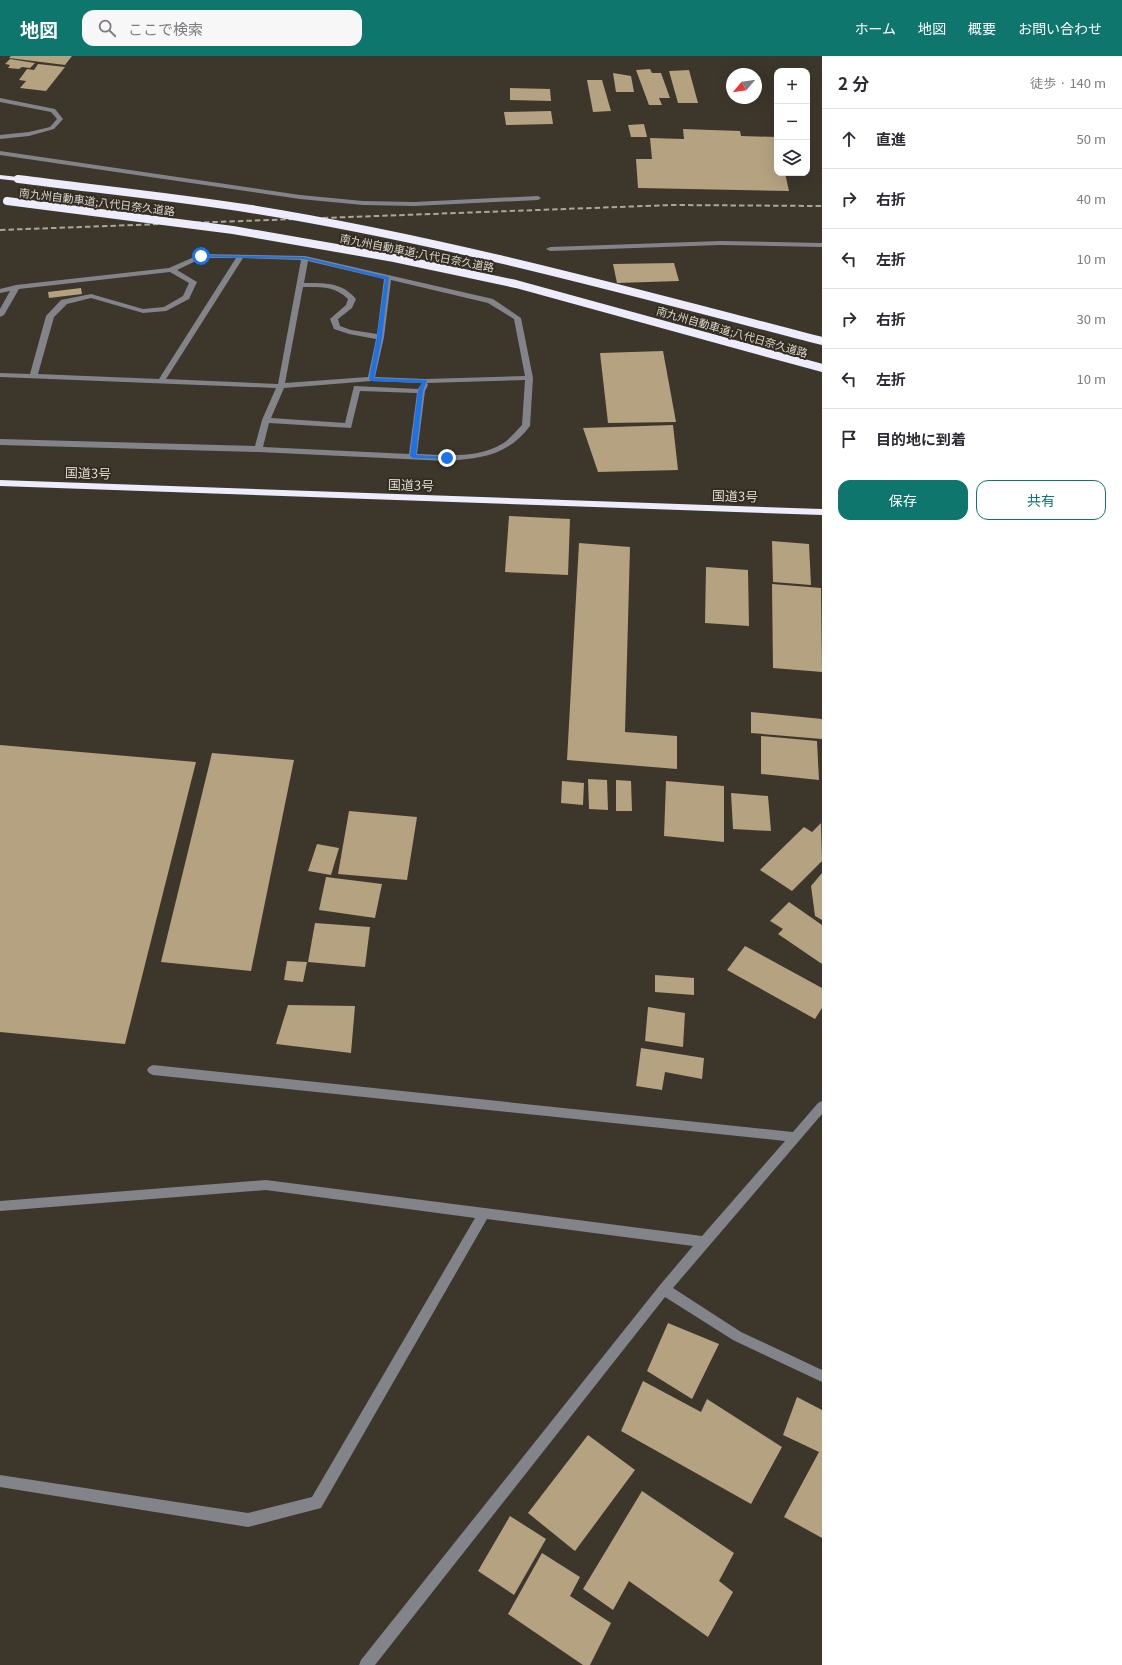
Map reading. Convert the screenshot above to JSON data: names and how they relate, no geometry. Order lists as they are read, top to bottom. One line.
{"streets":{"highway":["南九州自動車道;八代日奈久道路","国道3号"]},"north":"bottom left","page":{"header":"地図","search":"ここで検索","nav":["ホーム","地図","概要","お問い合わせ"],"heading":["2 分","徒歩 · 140 m"],"map_buttons":["+","−"],"list":[["直進","50 m"],["右折","40 m"],["左折","10 m"],["右折","30 m"],["左折","10 m"],"目的地に到着"],"buttons":["保存","共有"]}}
